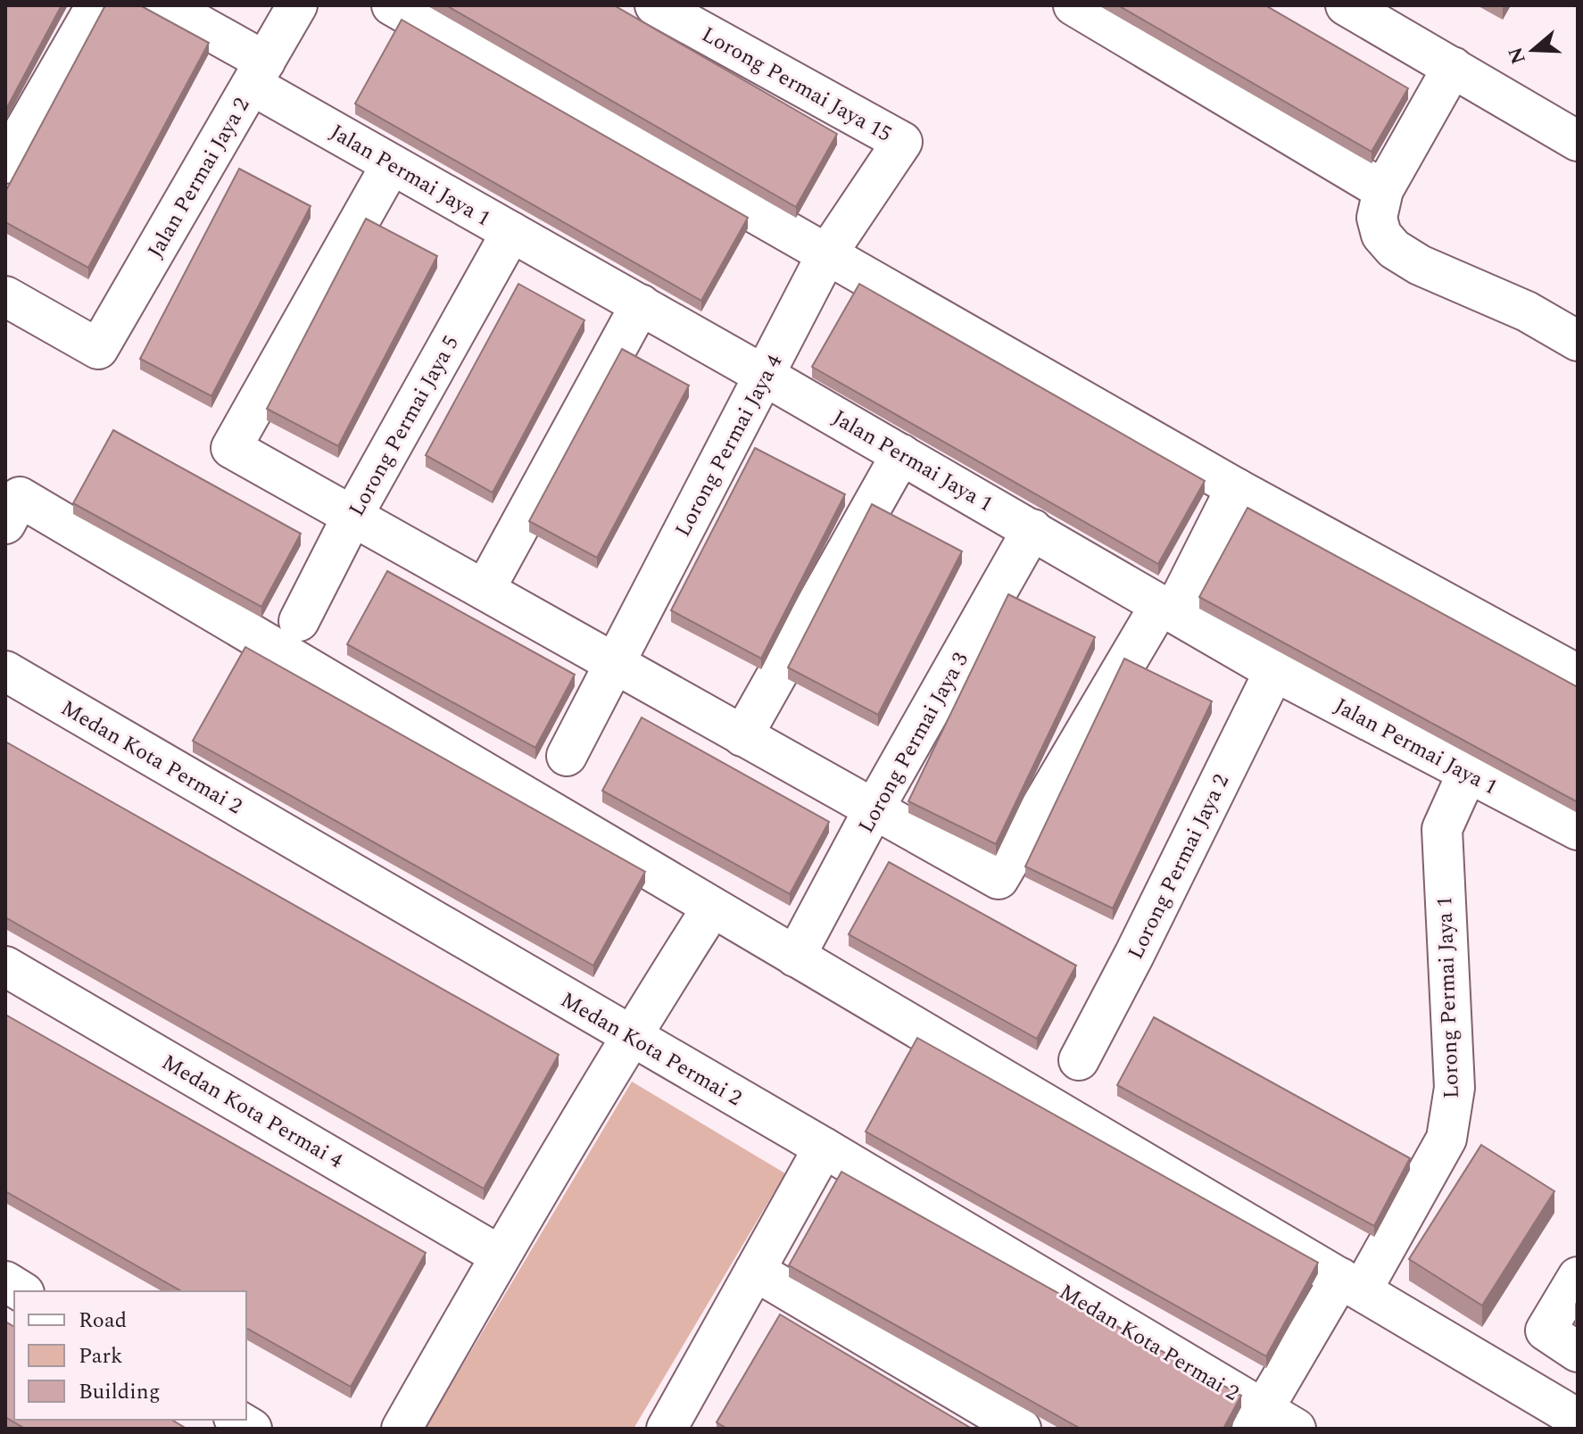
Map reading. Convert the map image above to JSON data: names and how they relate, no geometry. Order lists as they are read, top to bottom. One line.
{"streets":{"street":["Lorong Permai Jaya 15","Jalan Permai Jaya 1","Jalan Permai Jaya 2","Lorong Permai Jaya 5","Lorong Permai Jaya 4","Lorong Permai Jaya 3","Medan Kota Permai 2","Lorong Permai Jaya 2","Lorong Permai Jaya 1","Medan Kota Permai 4"]},"crossings":[["Lorong Permai Jaya 15","Lorong Permai Jaya 4"],["Jalan Permai Jaya 1","Jalan Permai Jaya 2"],["Jalan Permai Jaya 1","Lorong Permai Jaya 5"],["Jalan Permai Jaya 1","Lorong Permai Jaya 4"],["Jalan Permai Jaya 1","Lorong Permai Jaya 3"],["Jalan Permai Jaya 1","Lorong Permai Jaya 2"],["Jalan Permai Jaya 1","Lorong Permai Jaya 1"],["Medan Kota Permai 2","Lorong Permai Jaya 1"]],"legend":["Road","Park","Building"],"north":"left"}
